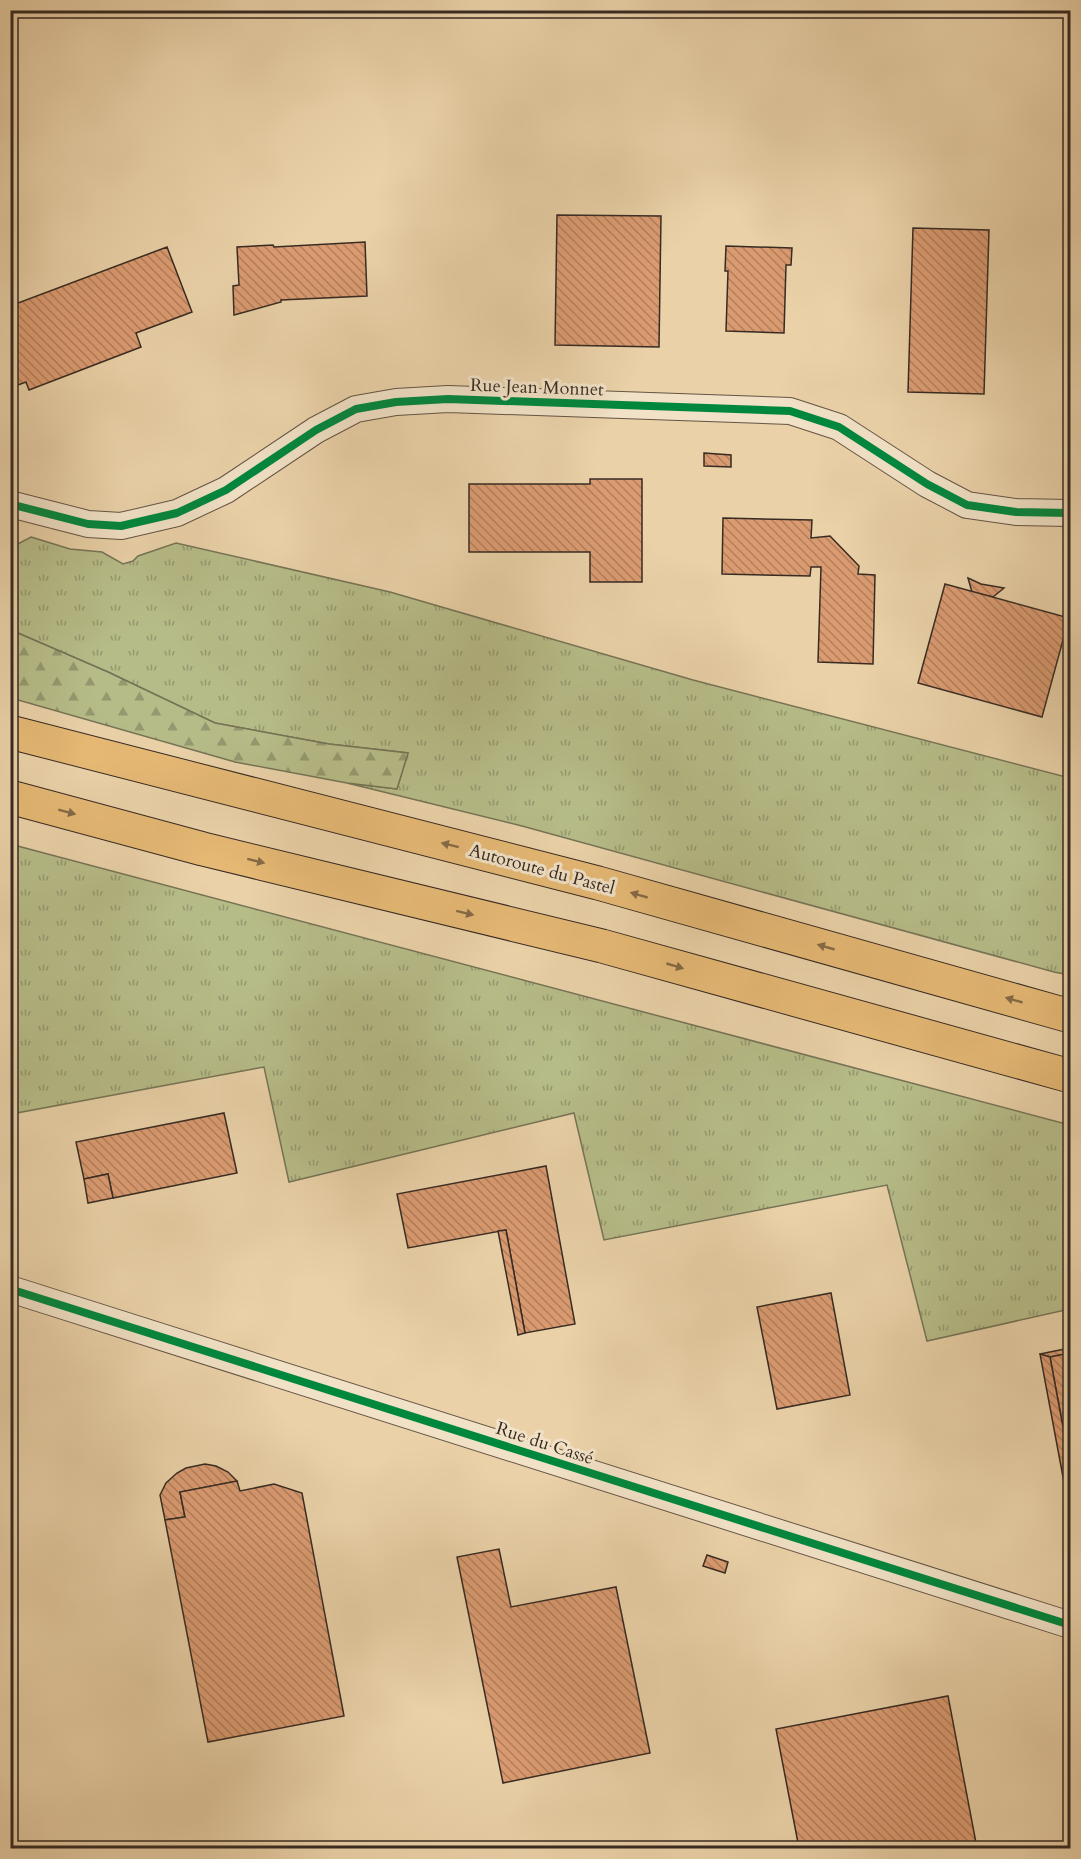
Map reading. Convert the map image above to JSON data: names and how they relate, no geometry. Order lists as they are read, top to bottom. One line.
{"streets":{"highway":["Autoroute du Pastel"],"street":["Rue Jean Monnet","Rue du Cassé"]}}
